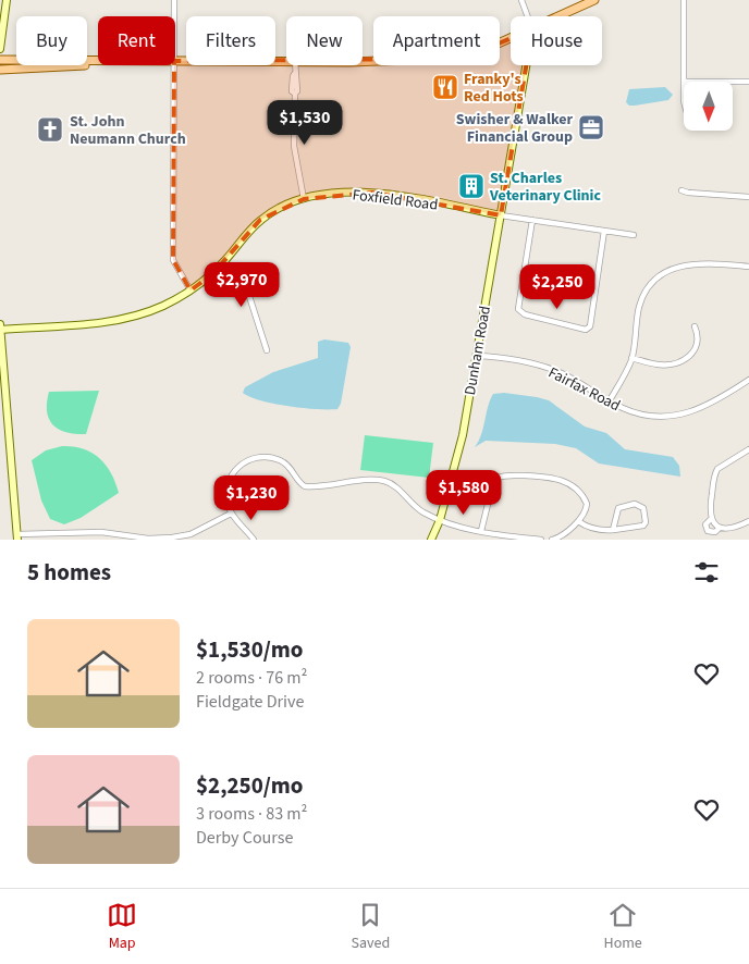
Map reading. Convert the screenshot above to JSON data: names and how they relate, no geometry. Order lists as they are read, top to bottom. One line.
{"streets":{"street":["Foxfield Road","Dunham Road","Fairfax Road"]},"crossings":[["Foxfield Road","Dunham Road"],["Dunham Road","Fairfax Road"]],"places":{"restaurant":["Franky's Red Hots"],"office":["Swisher & Walker Financial Group"],"church":["St. John Neumann Church"],"building":["St. Charles Veterinary Clinic"]},"north":"bottom","page":{"chip":["Buy","Rent","Filters","New","Apartment","House"],"price":["$1,530","$2,970","$2,250","$1,580","$1,230"],"heading":"5 homes","list":[{"name":"$1,530/mo","note":"2 rooms · 76 m² · Fieldgate Drive"},{"name":"$2,250/mo","note":"3 rooms · 83 m² · Derby Course"}],"tabs":["Map","Saved","Home"]}}
